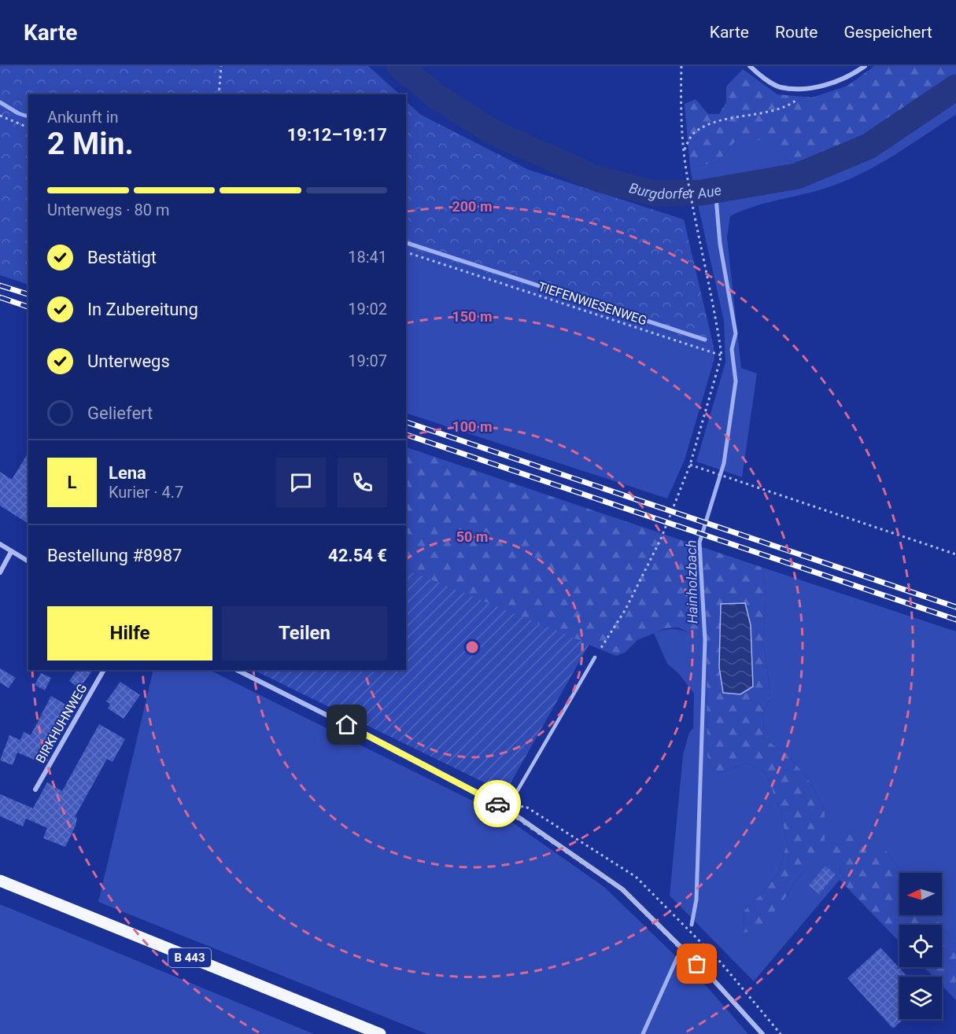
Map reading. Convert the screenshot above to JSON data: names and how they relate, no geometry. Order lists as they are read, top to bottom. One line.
{"streets":{"main road":["B 443"],"street":["BIRKHUHNWEG"],"path":["TIEFENWIESENWEG"]},"water":["Burgdorfer Aue","Hainholzbach"],"north":"left","page":{"header":"Karte","nav":["Karte","Route","Gespeichert"],"heading":["2 Min.","Ankunft in","19:12–19:17"],"panel":["Lena","Kurier · 4.7","Bestellung #8987","42.54 €"],"bar":"Unterwegs · 80 m","list":[["Bestätigt","18:41"],["In Zubereitung","19:02"],["Unterwegs","19:07"],"Geliefert"],"round":"L","buttons":["Hilfe","Teilen"]},"rings":["200 m","150 m","100 m","50 m"]}
